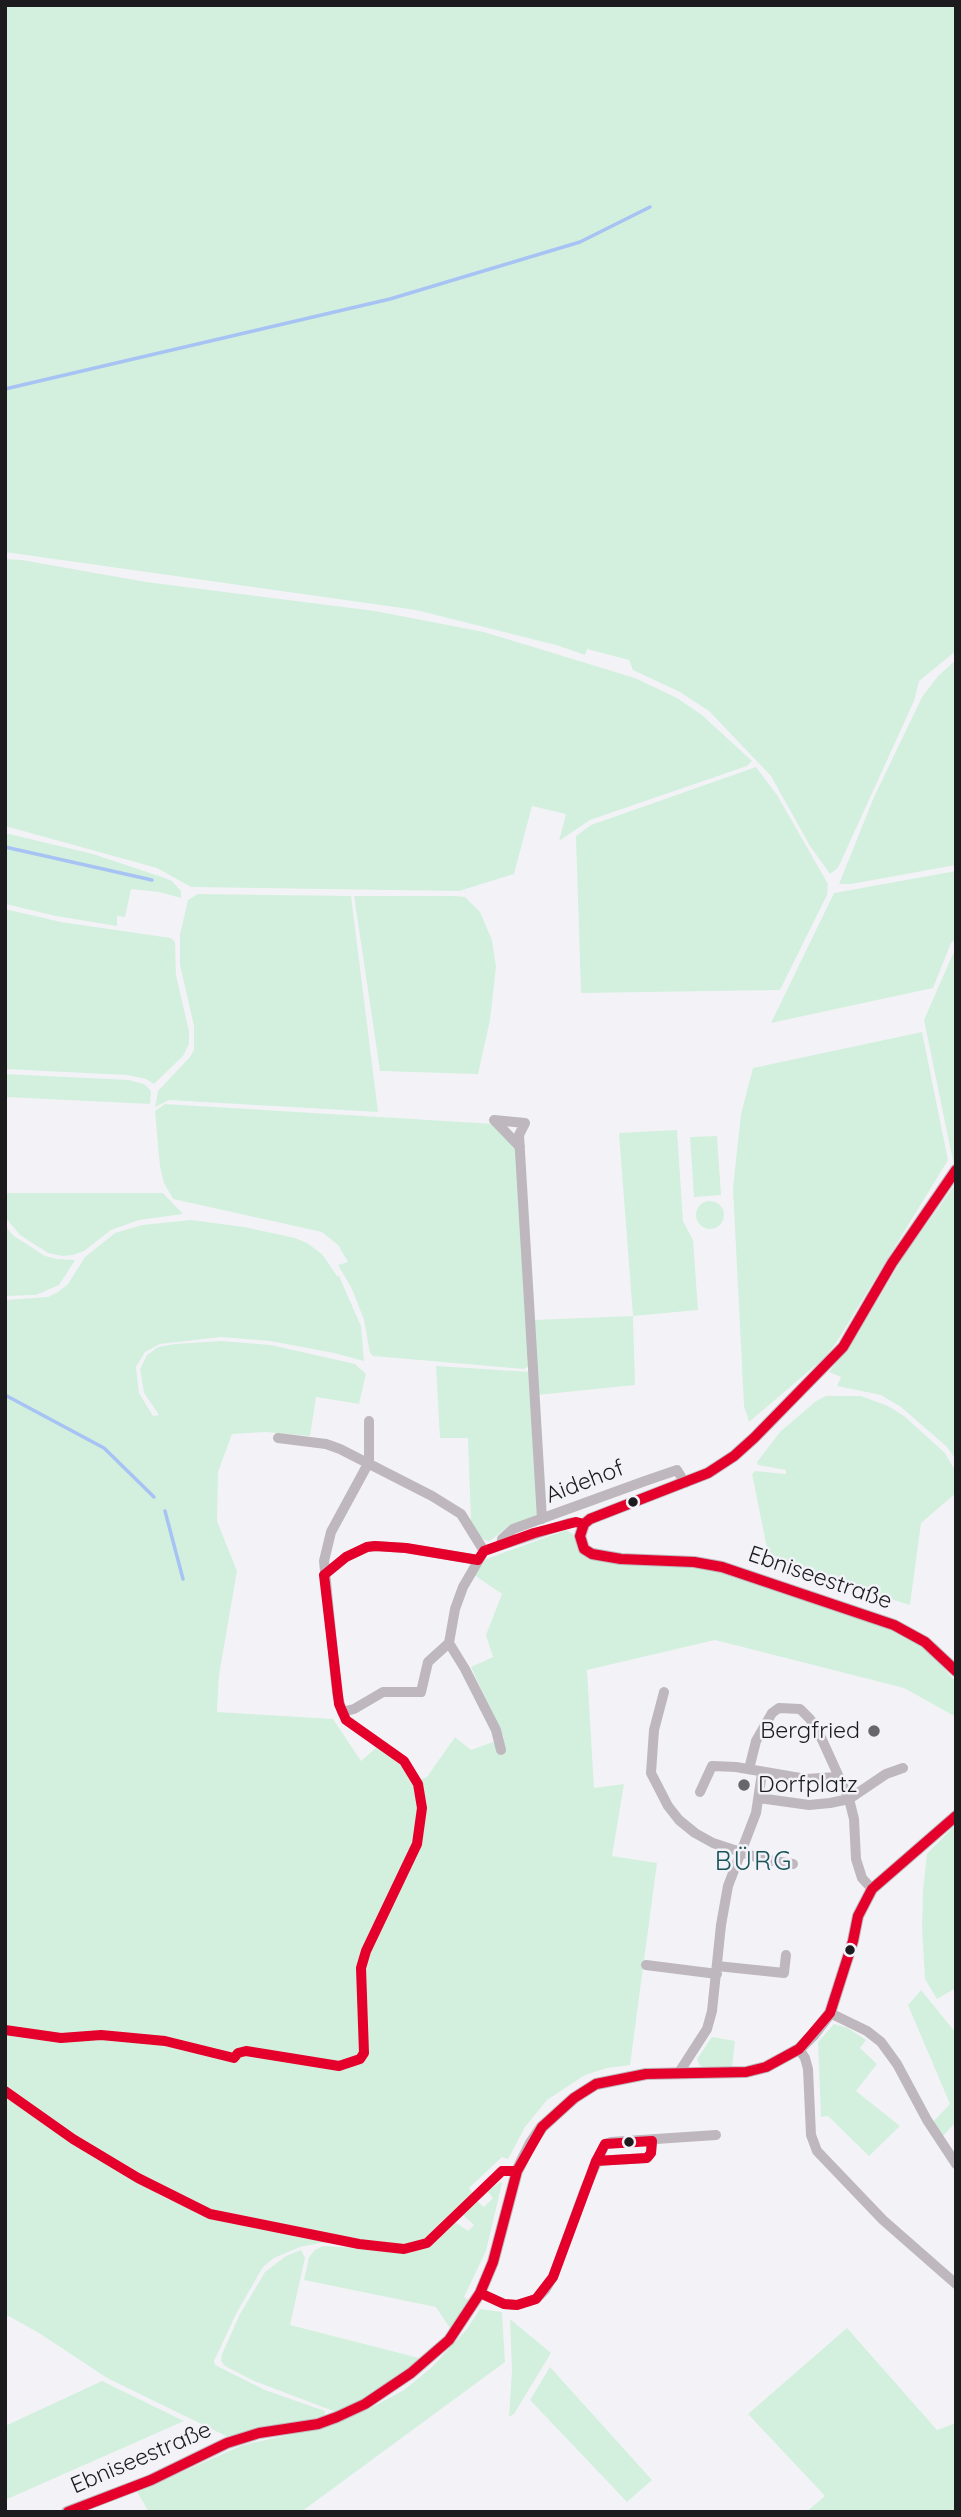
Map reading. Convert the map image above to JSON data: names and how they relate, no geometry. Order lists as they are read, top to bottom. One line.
{"streets":{"street":["Aidehof","Ebniseestraße"]},"districts":["BÜRG"],"places":["Bergfried","Dorfplatz"]}
